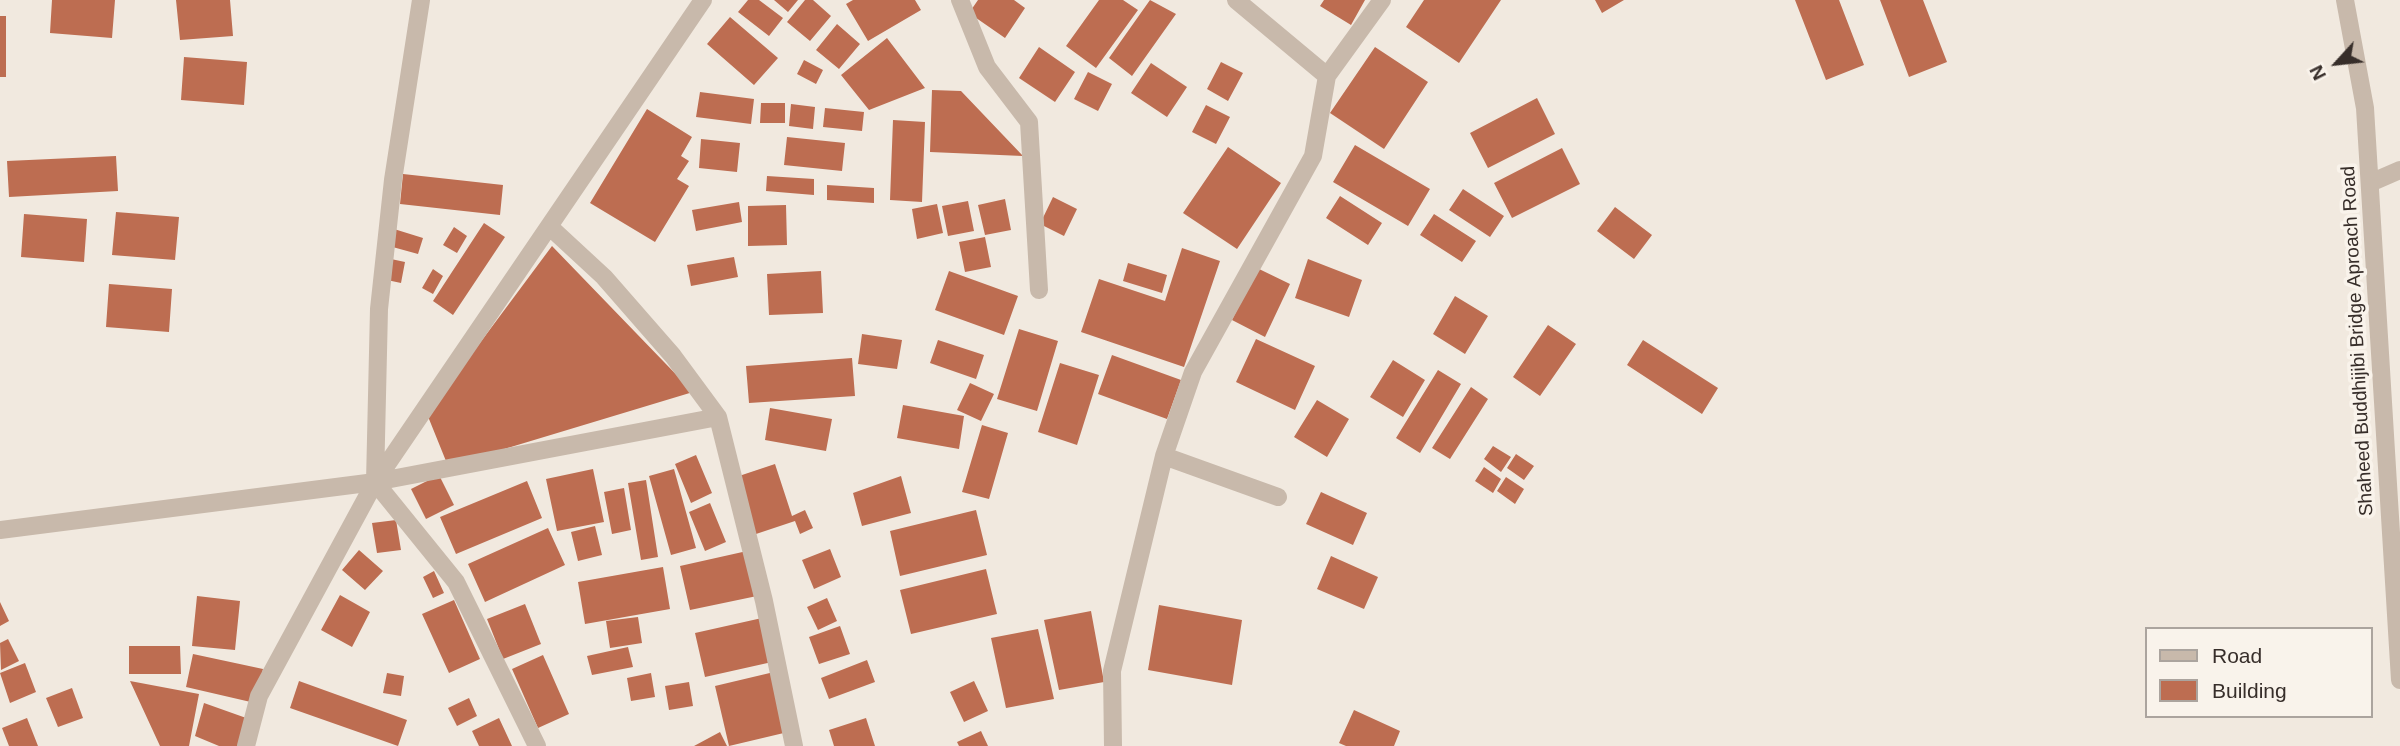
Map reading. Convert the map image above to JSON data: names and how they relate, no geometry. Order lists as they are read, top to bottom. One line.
{"streets":{"street":["Shaheed Buddhijibi Bridge Aproach Road"]},"legend":["Road","Building"],"north":"bottom left"}
